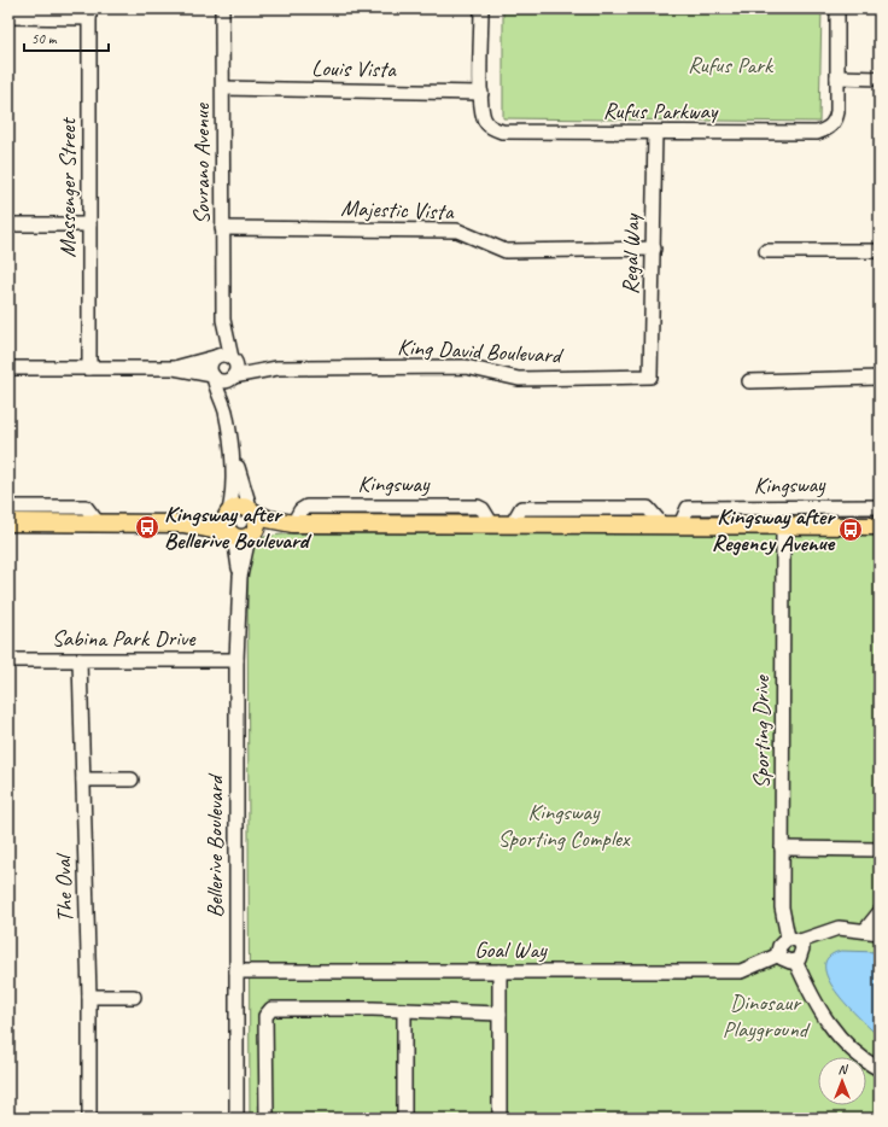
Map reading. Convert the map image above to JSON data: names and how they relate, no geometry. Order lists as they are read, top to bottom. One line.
{"streets":{"main road":["Kingsway"],"street":["Louis Vista","Rufus Parkway","Sovrano Avenue","Massenger Street","Majestic Vista","Regal Way","King David Boulevard","Sabina Park Drive","Sporting Drive","Bellerive Boulevard","The Oval","Goal Way"]},"crossings":[["Louis Vista","Rufus Parkway"],["Louis Vista","Sovrano Avenue"],["Rufus Parkway","Regal Way"],["Sovrano Avenue","Majestic Vista"],["Sovrano Avenue","King David Boulevard"],["Majestic Vista","Regal Way"],["Regal Way","King David Boulevard"],["Kingsway","Sporting Drive"],["Kingsway","Bellerive Boulevard"],["Sabina Park Drive","Bellerive Boulevard"],["Sabina Park Drive","The Oval"],["Sporting Drive","Goal Way"],["Bellerive Boulevard","Goal Way"]],"parks":["Rufus Park","Kingsway Sporting Complex","Dinosaur Playground"],"places":{"bus stop":["Kingsway after Bellerive Boulevard","Kingsway after Regency Avenue"]},"scale_bar":"50 m","north":"top"}
